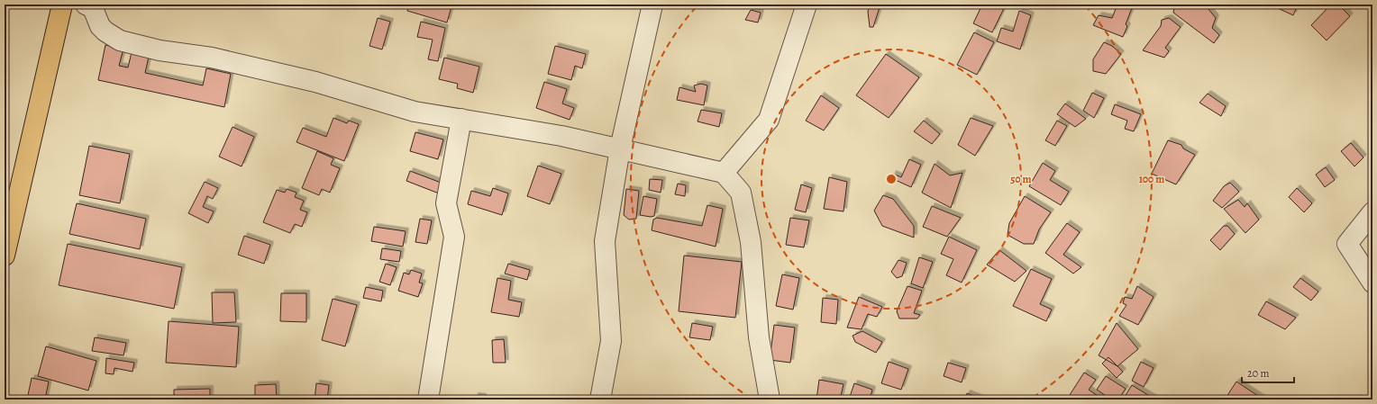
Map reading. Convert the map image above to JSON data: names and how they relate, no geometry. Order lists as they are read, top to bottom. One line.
{"scale_bar":"20 m","rings":["50 m","100 m"]}
